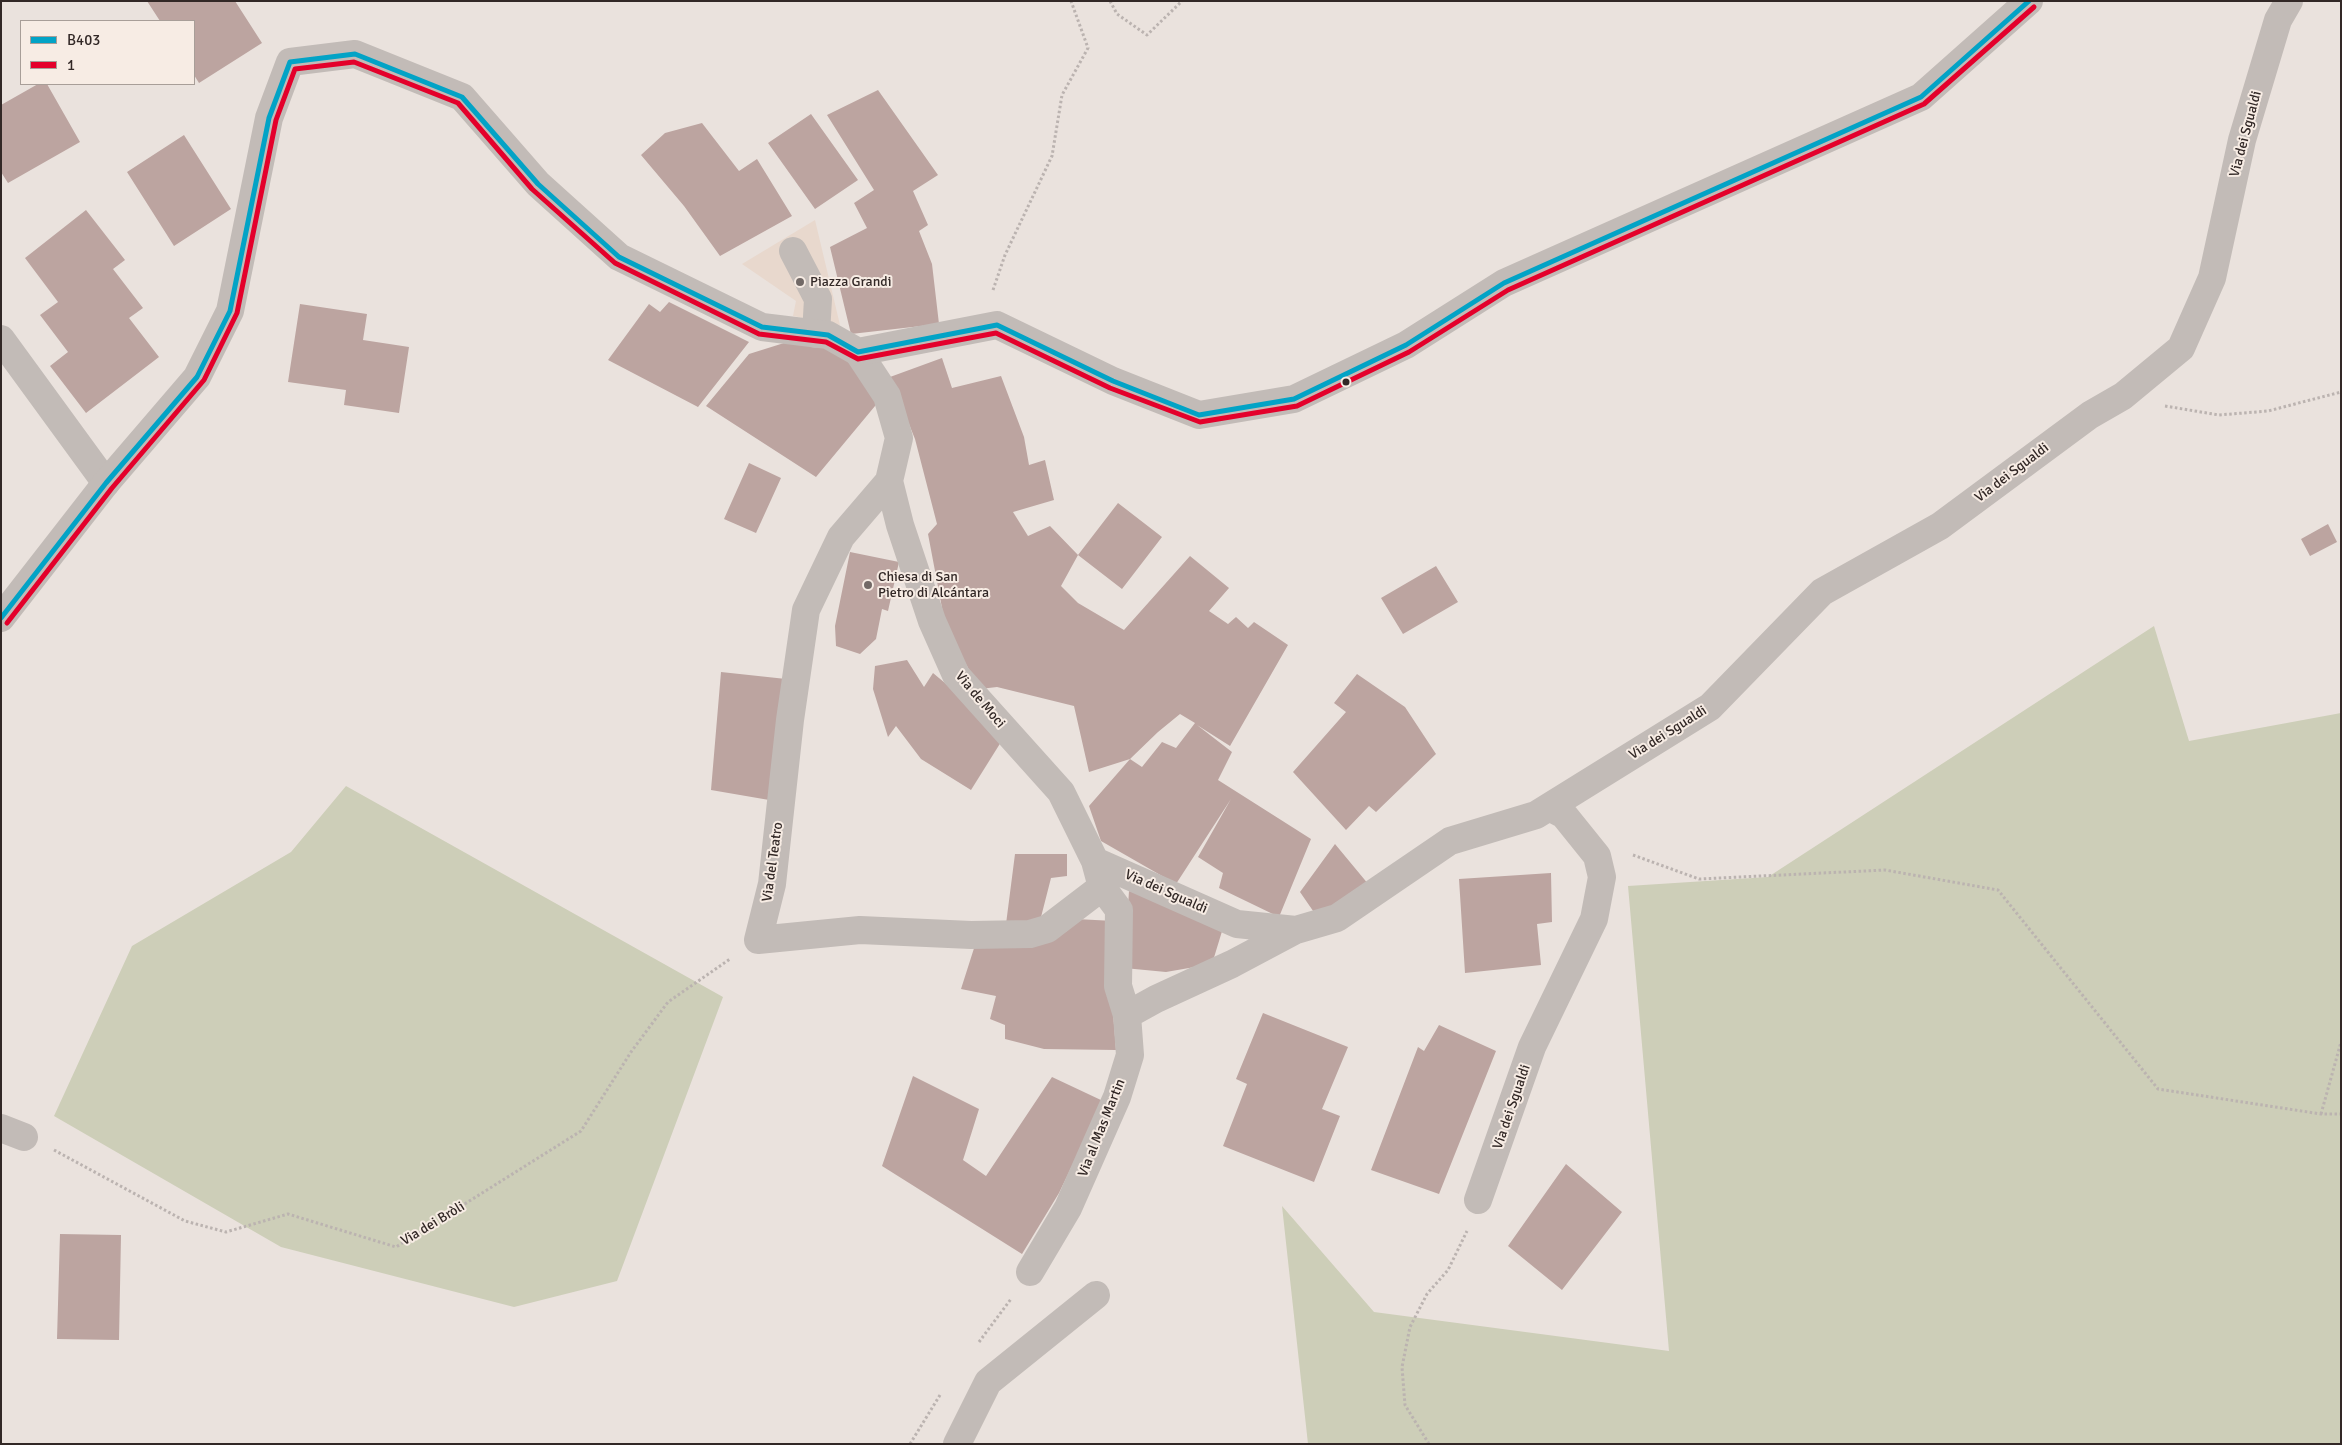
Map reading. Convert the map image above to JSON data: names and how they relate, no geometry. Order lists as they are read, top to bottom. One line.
{"streets":{"street":["Via dei Sgualdi","Via de Moci","Via del Teatro","Via al Mas Martin"],"path":["Via dei Bròli"]},"crossings":[["Via dei Sgualdi","Via de Moci"],["Via dei Sgualdi","Via al Mas Martin"],["Via de Moci","Via del Teatro"],["Via de Moci","Via al Mas Martin"],["Via del Teatro","Via dei Bròli"]],"places":["Piazza Grandi","Chiesa di San Pietro di Alcántara"],"lines":["transit line B403","transit line 1"],"legend":["B403","1"]}
